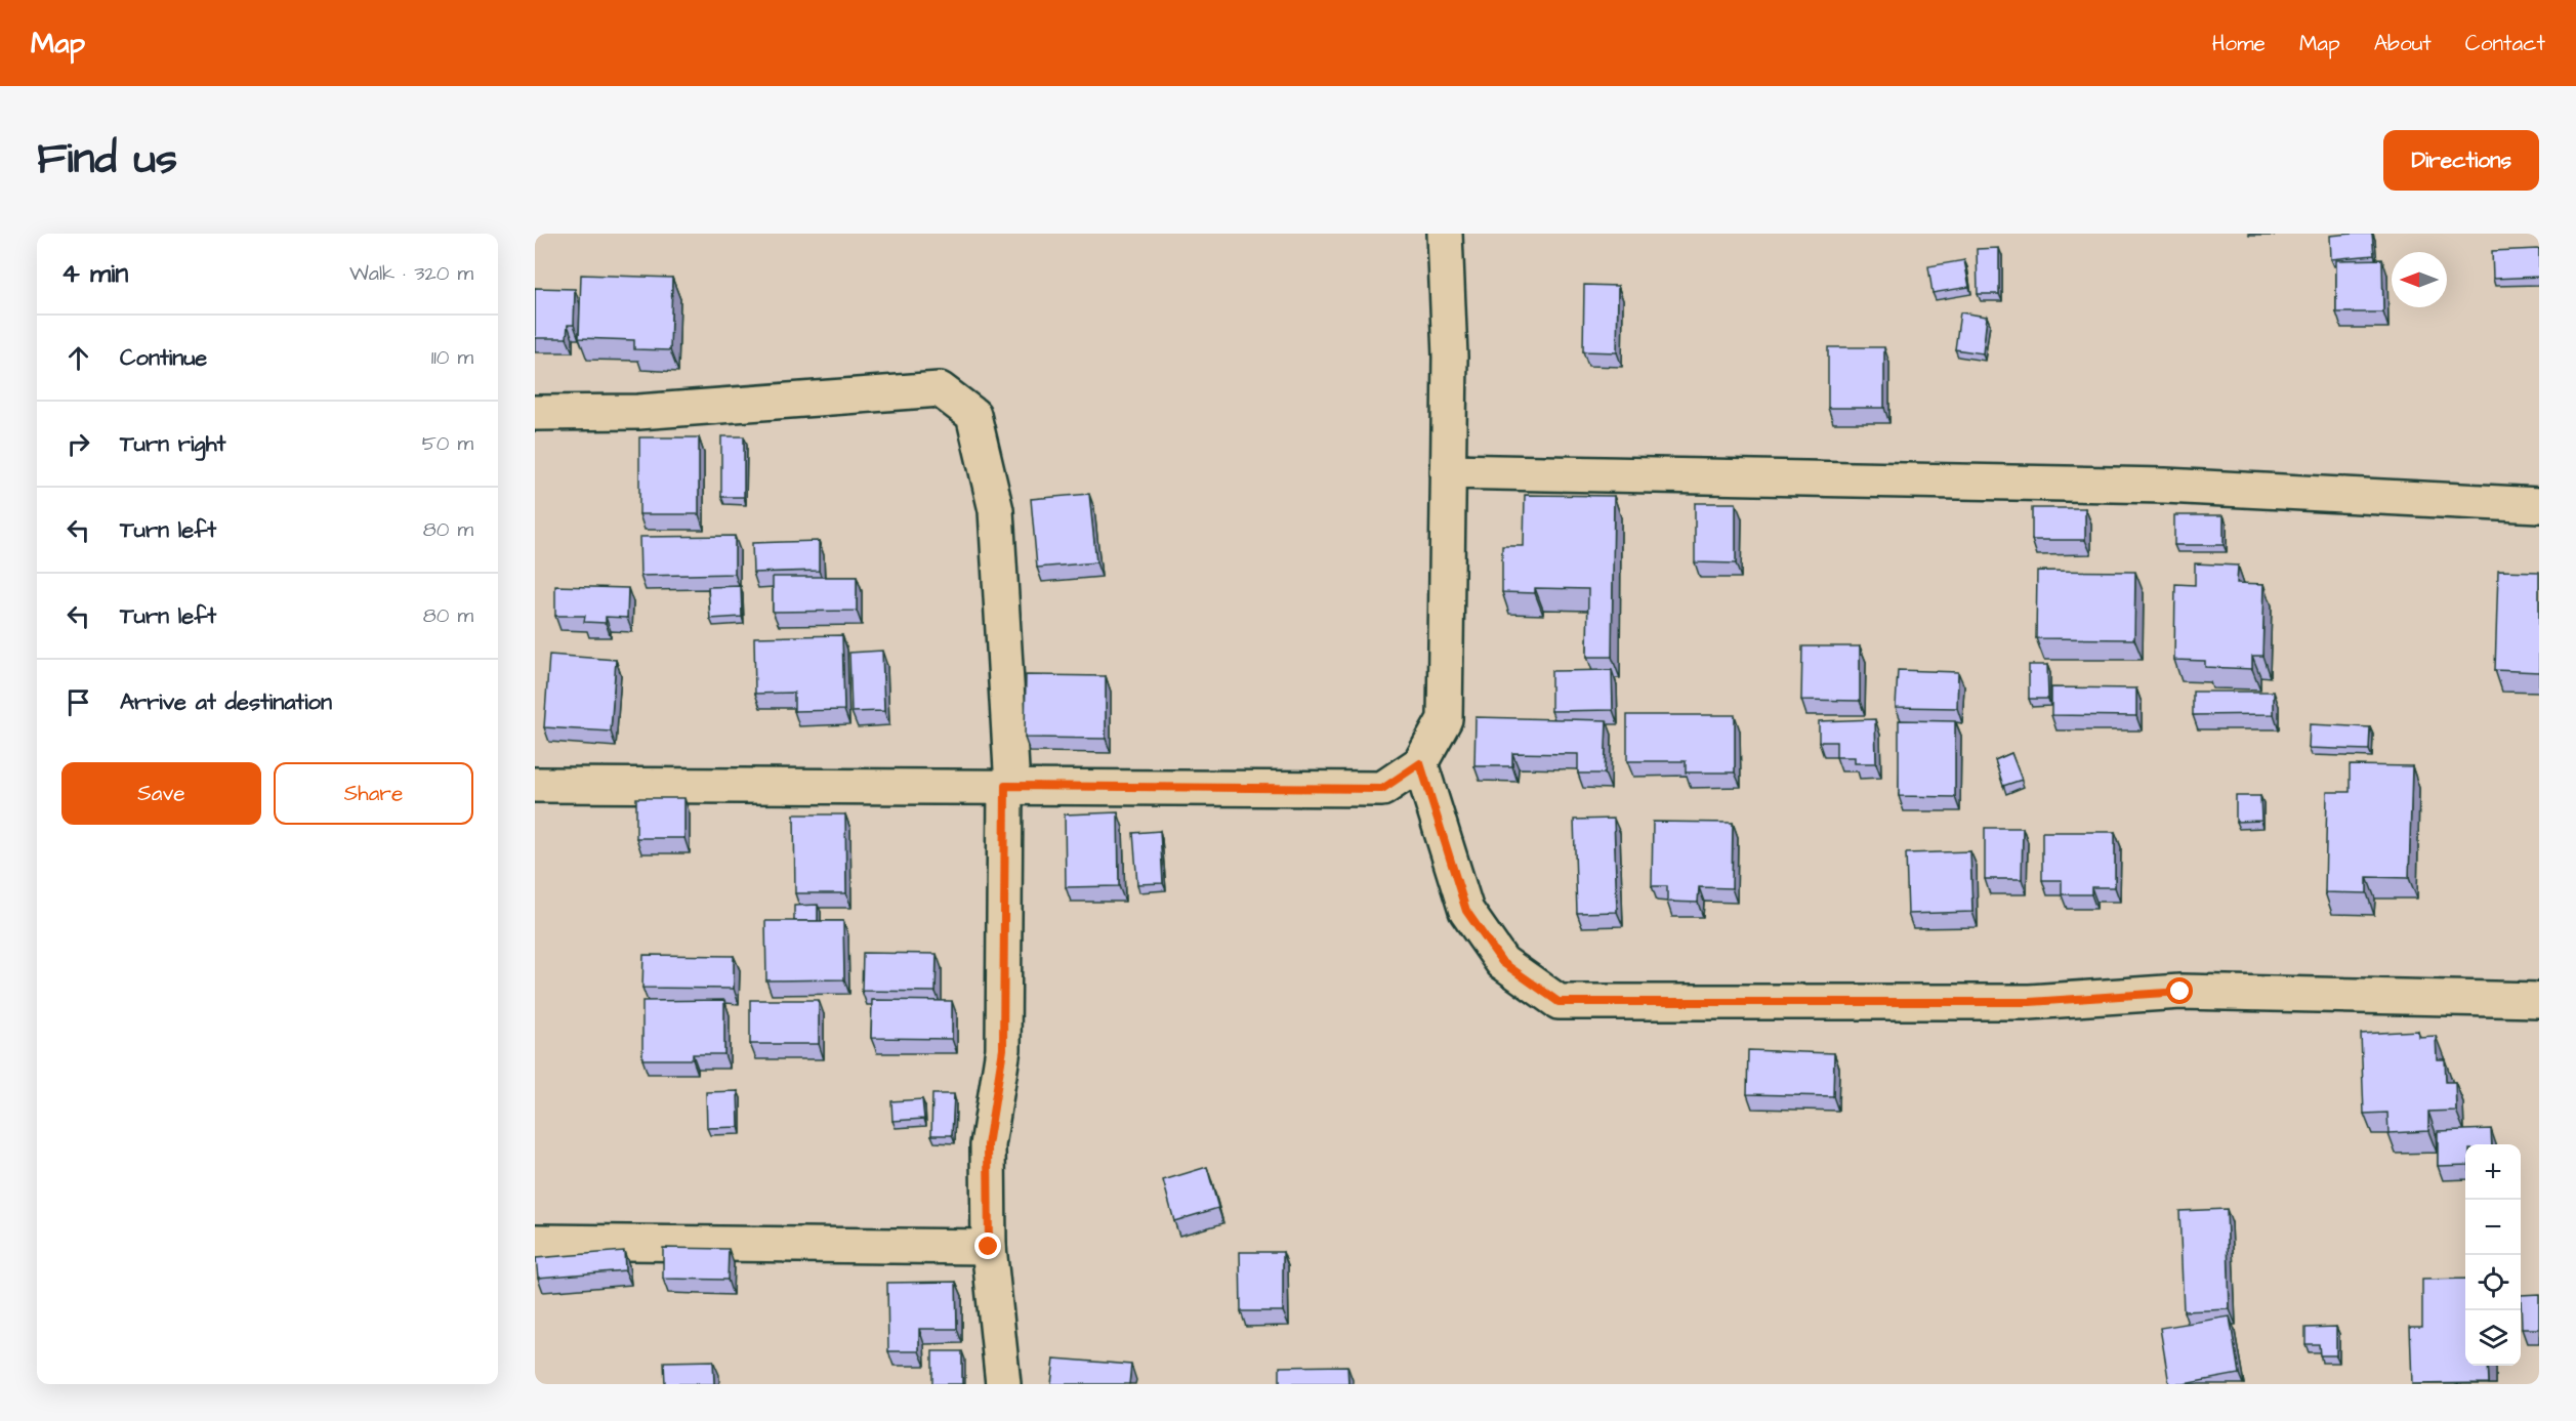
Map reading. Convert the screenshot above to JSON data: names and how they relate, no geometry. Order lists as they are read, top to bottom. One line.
{"north":"left","page":{"header":"Map","nav":["Home","Map","About","Contact"],"title":"Find us","buttons":["Directions",["Save","Share"]],"heading":["4 min","Walk · 320 m"],"list":[["Continue","110 m"],["Turn right","50 m"],["Turn left","80 m"],["Turn left","80 m"],"Arrive at destination"],"map_buttons":["+","−"]}}
